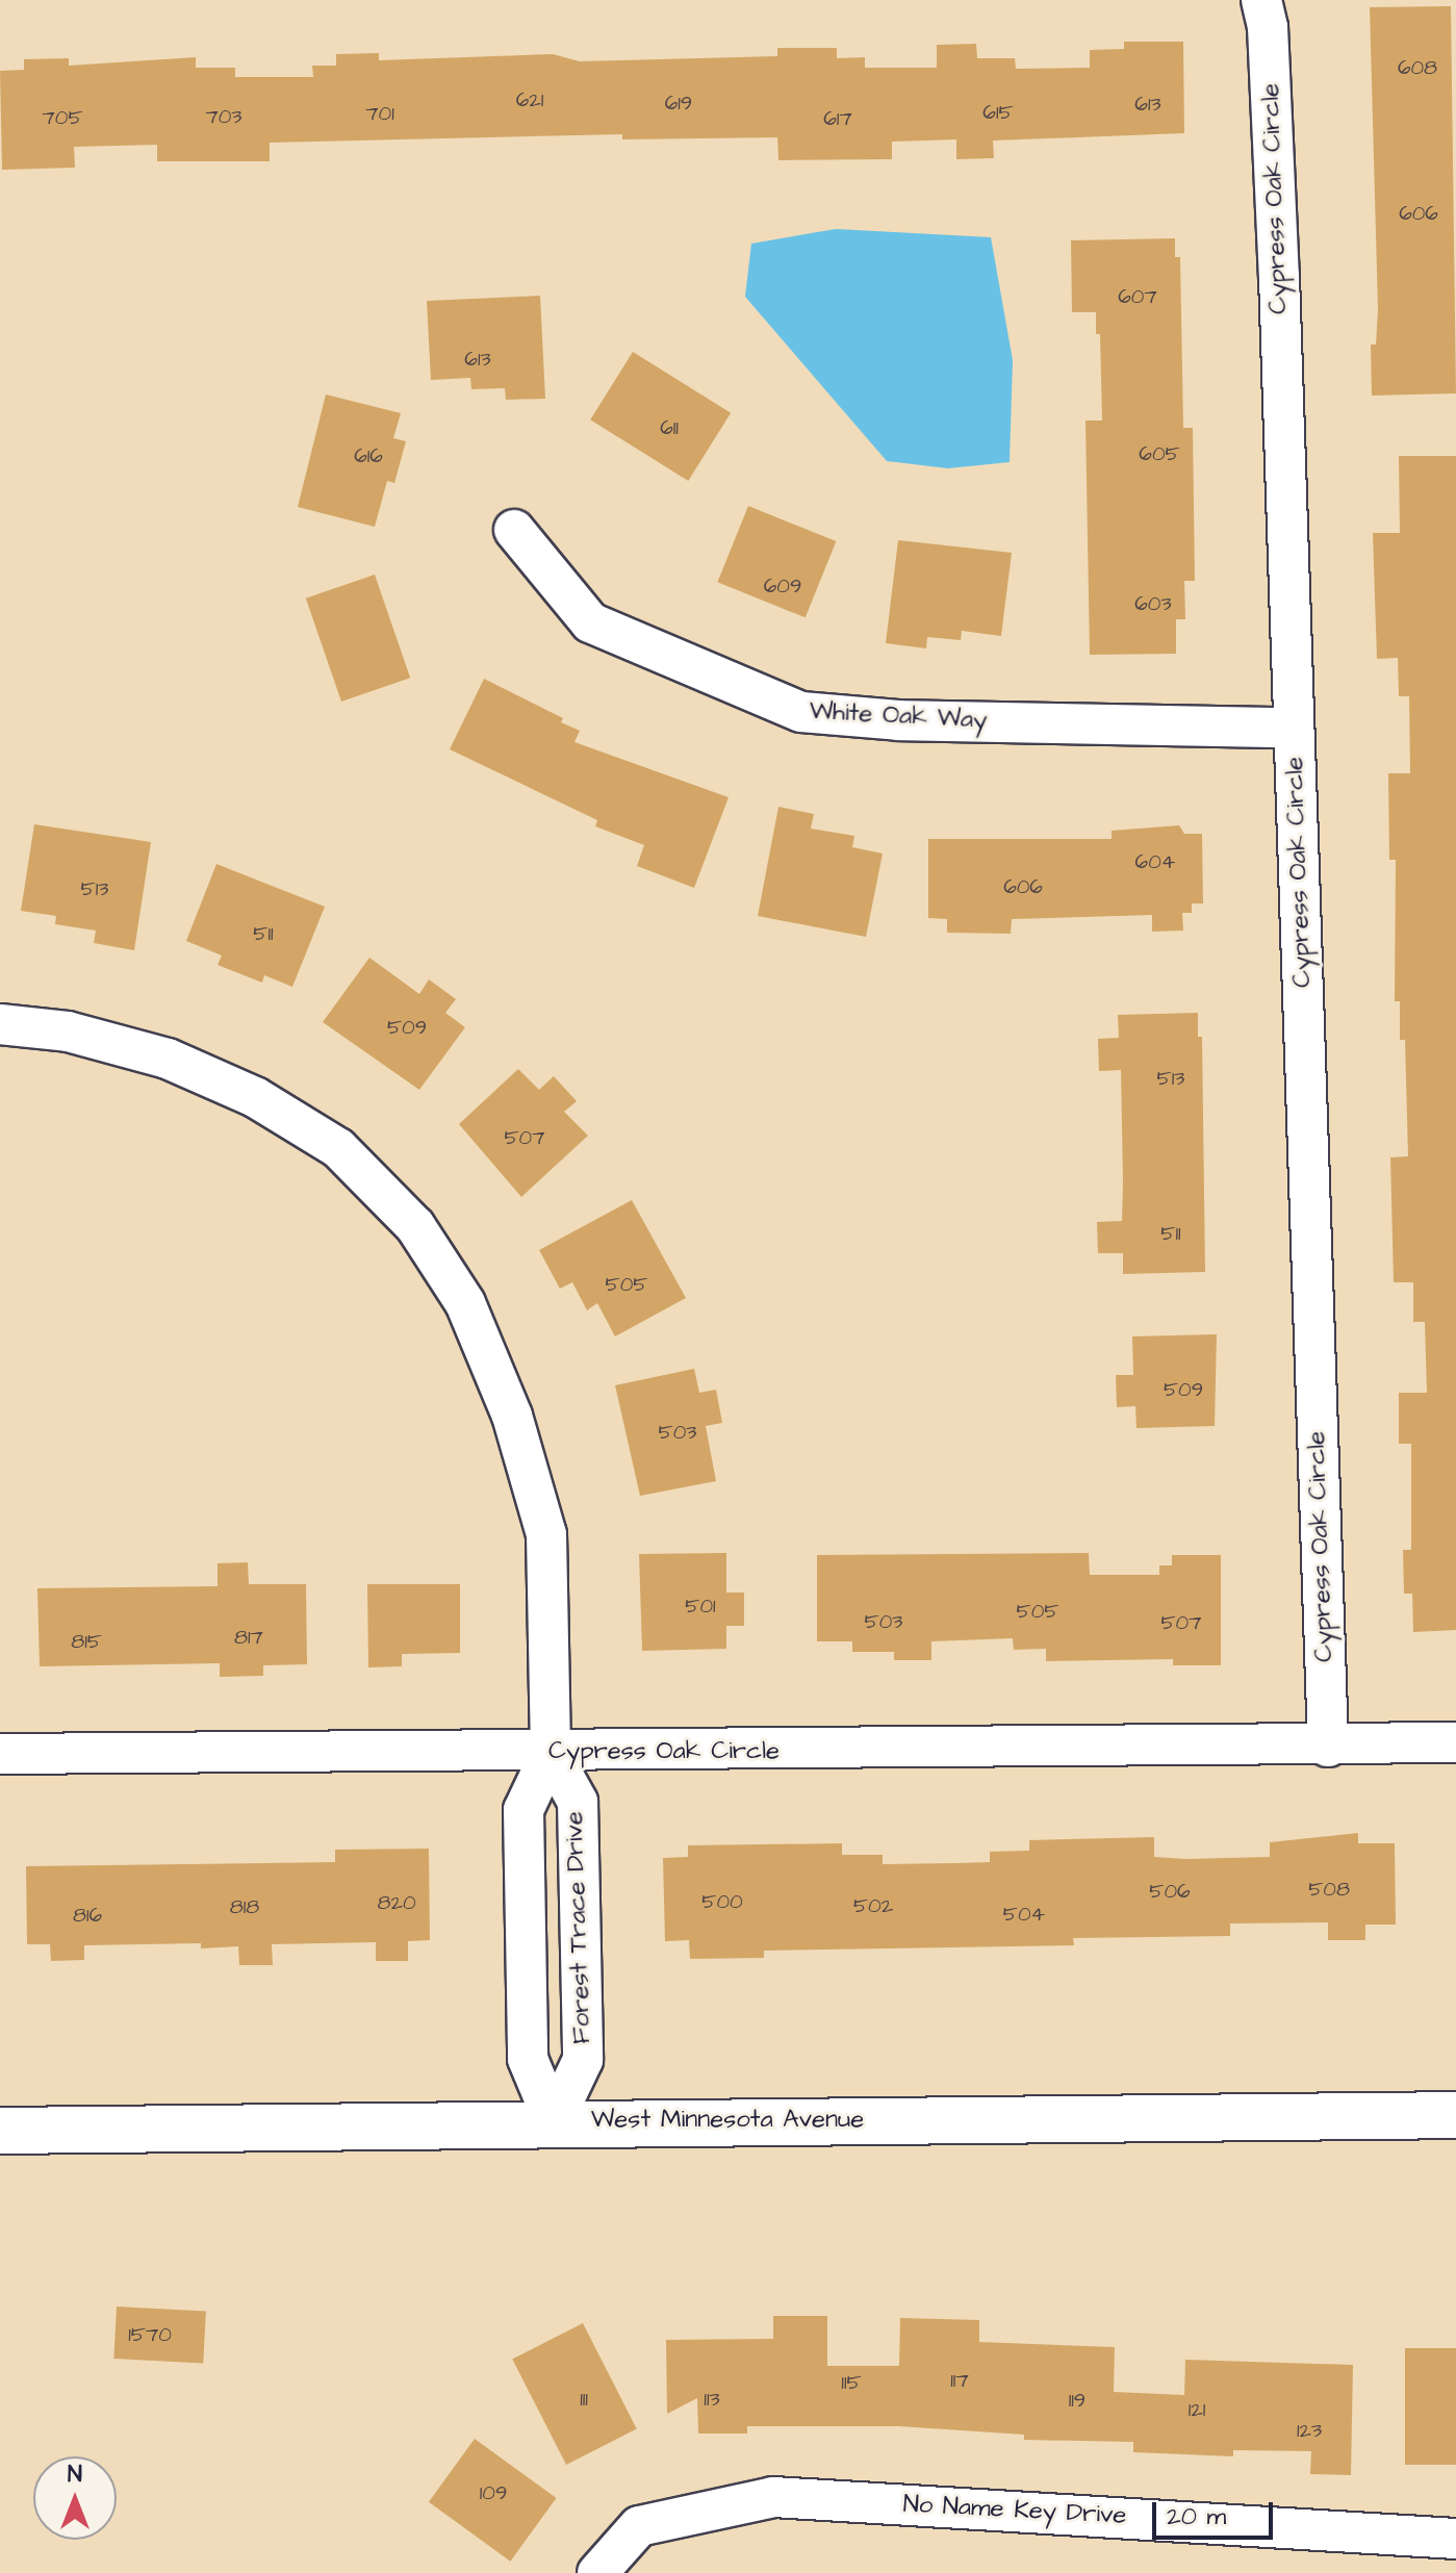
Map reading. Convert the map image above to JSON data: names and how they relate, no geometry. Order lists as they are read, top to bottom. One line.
{"streets":{"street":["Cypress Oak Circle","White Oak Way","Forest Trace Drive","West Minnesota Avenue","No Name Key Drive"]},"crossings":[["Cypress Oak Circle","White Oak Way"],["Cypress Oak Circle","Forest Trace Drive"],["Forest Trace Drive","West Minnesota Avenue"]],"house_numbers":["608","621","619","613","615","701","703","705","617","606","607","613","611","605","616","609","603","604","606","513","511","509","513","507","511","505","509","503","501","505","503","507","817","815","508","506","500","820","502","818","504","816","1570","117","115","111","113","119","121","123","109"],"scale_bar":"20 m","north":"top"}
